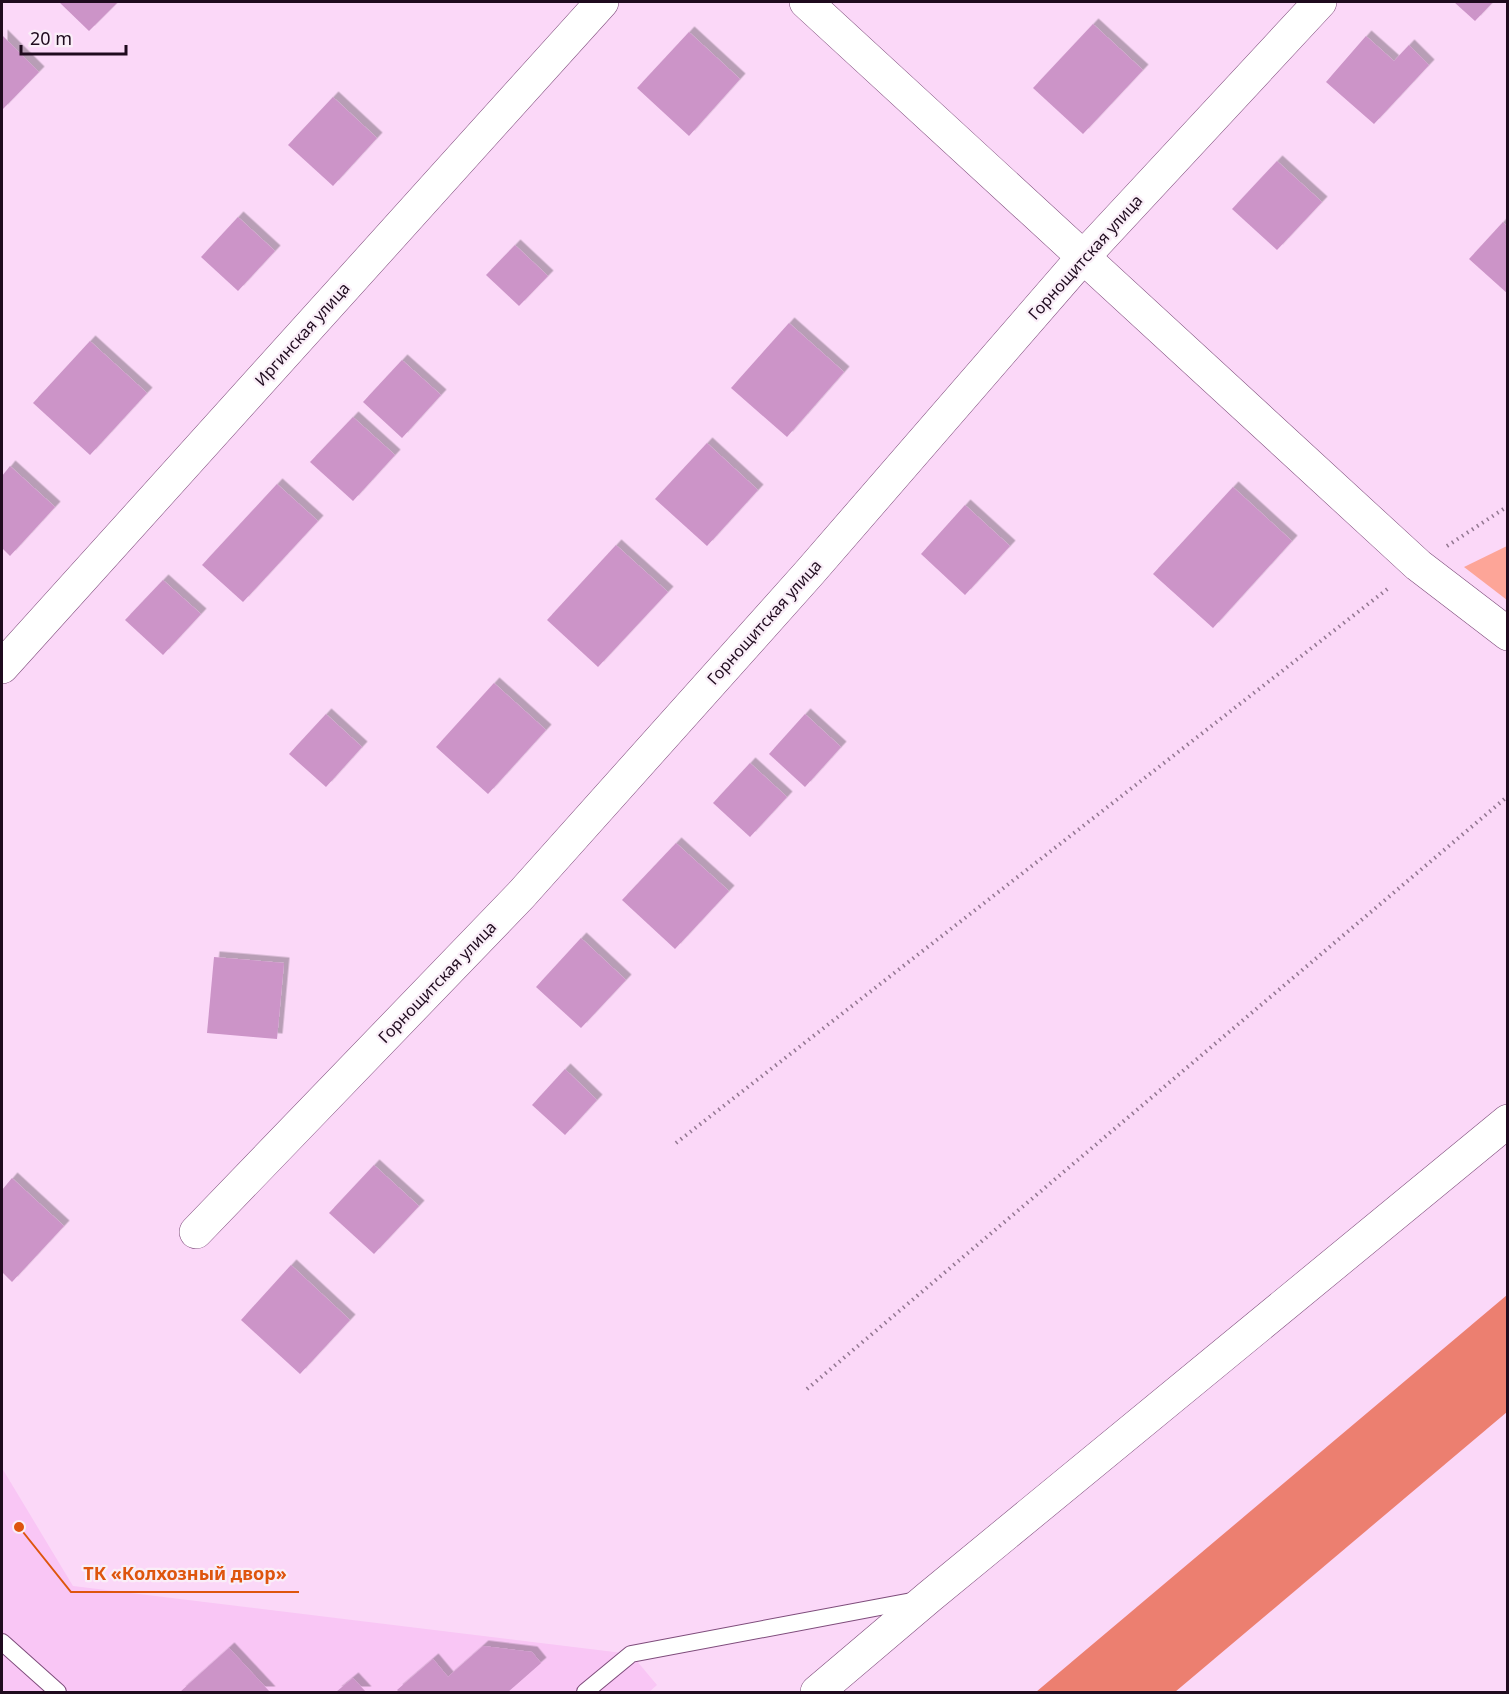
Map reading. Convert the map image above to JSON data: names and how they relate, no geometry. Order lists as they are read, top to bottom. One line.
{"streets":{"street":["Горнощитская улица","Иргинская улица"]},"places":["ТК «Колхозный двор»"],"scale_bar":"20 m"}
